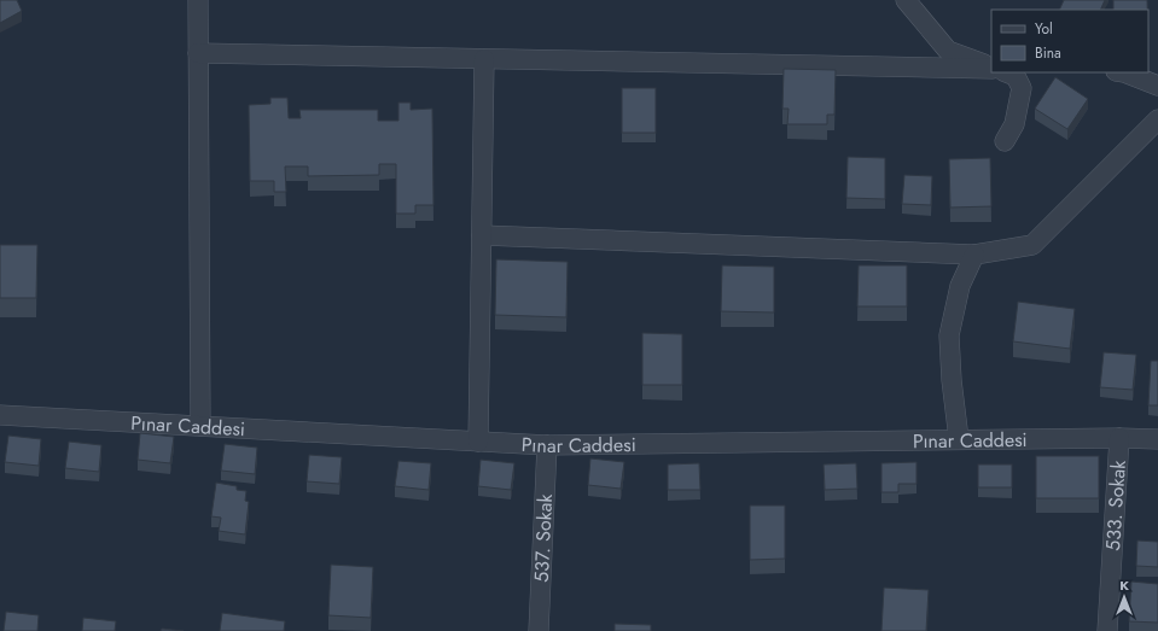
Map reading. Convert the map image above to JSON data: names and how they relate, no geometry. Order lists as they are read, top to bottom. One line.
{"streets":{"street":["Pınar Caddesi","533. Sokak","537. Sokak"]},"crossings":[["Pınar Caddesi","533. Sokak"],["Pınar Caddesi","537. Sokak"]],"legend":["Yol","Bina"],"north":"top"}
